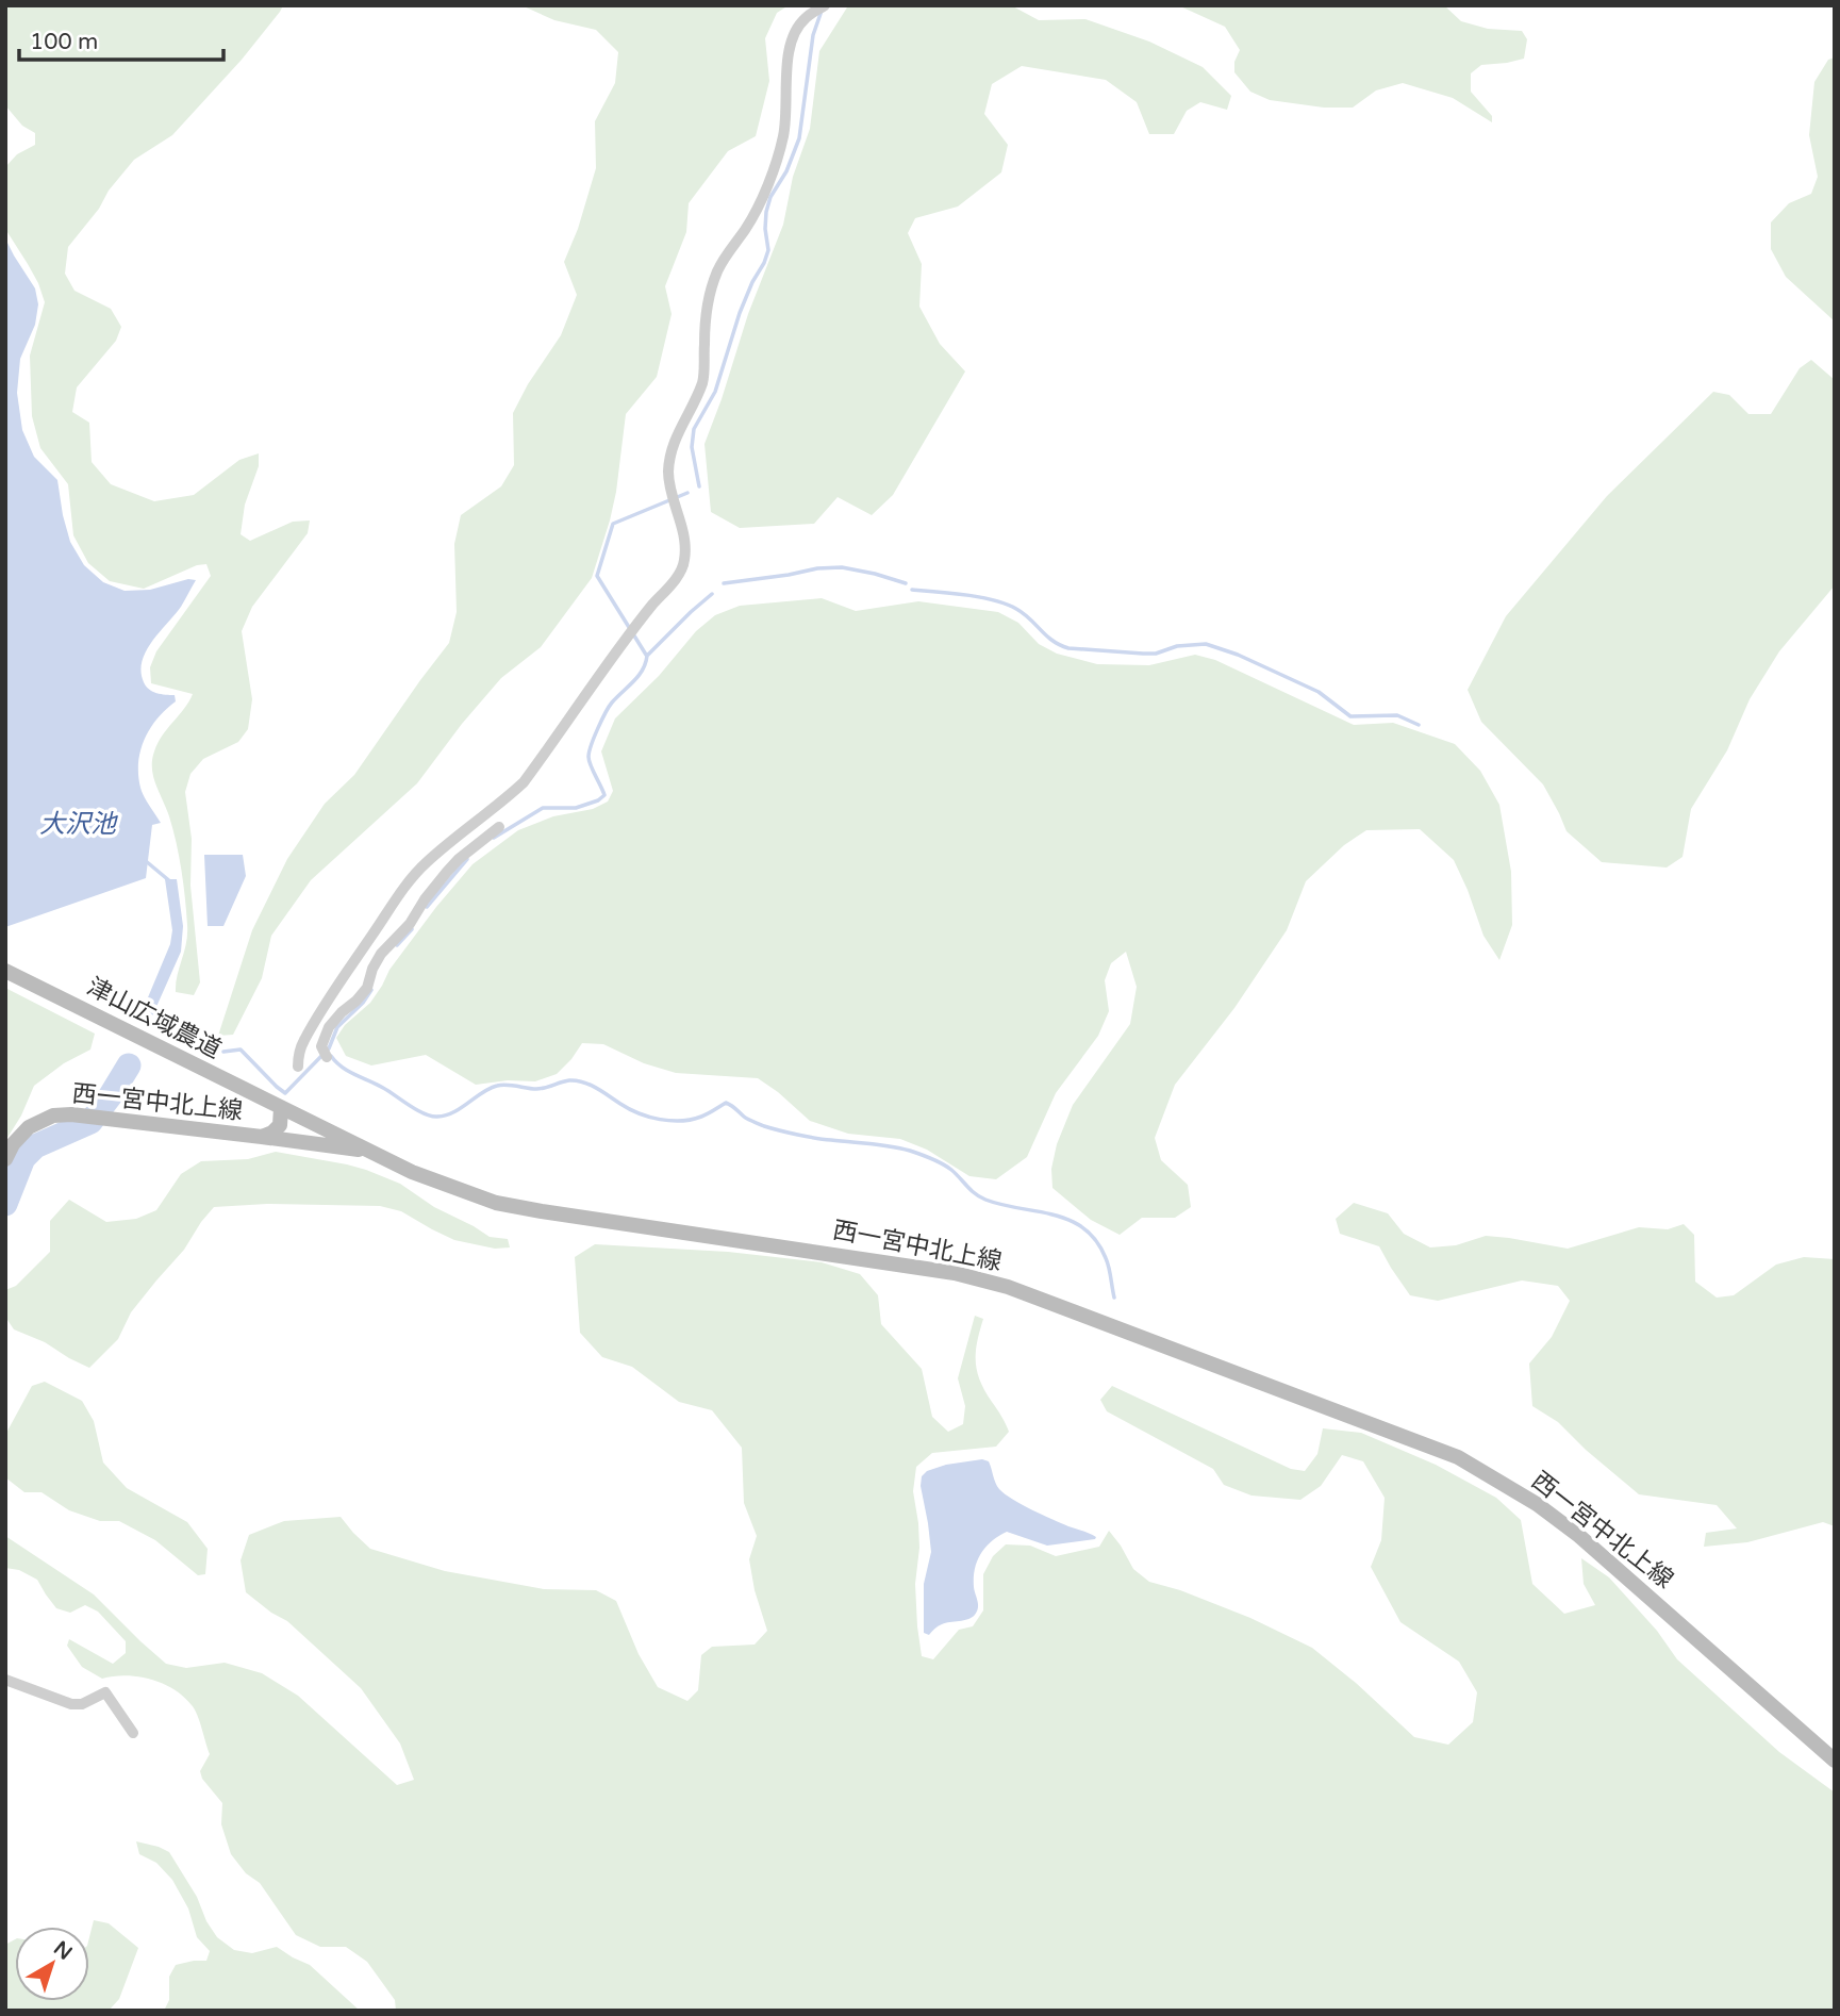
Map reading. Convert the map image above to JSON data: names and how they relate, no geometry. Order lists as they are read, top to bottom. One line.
{"streets":{"main road":["津山広域農道","西一宮中北上線"]},"crossings":[["津山広域農道","西一宮中北上線"]],"water":["大沢池"],"scale_bar":"100 m","north":"top right"}
